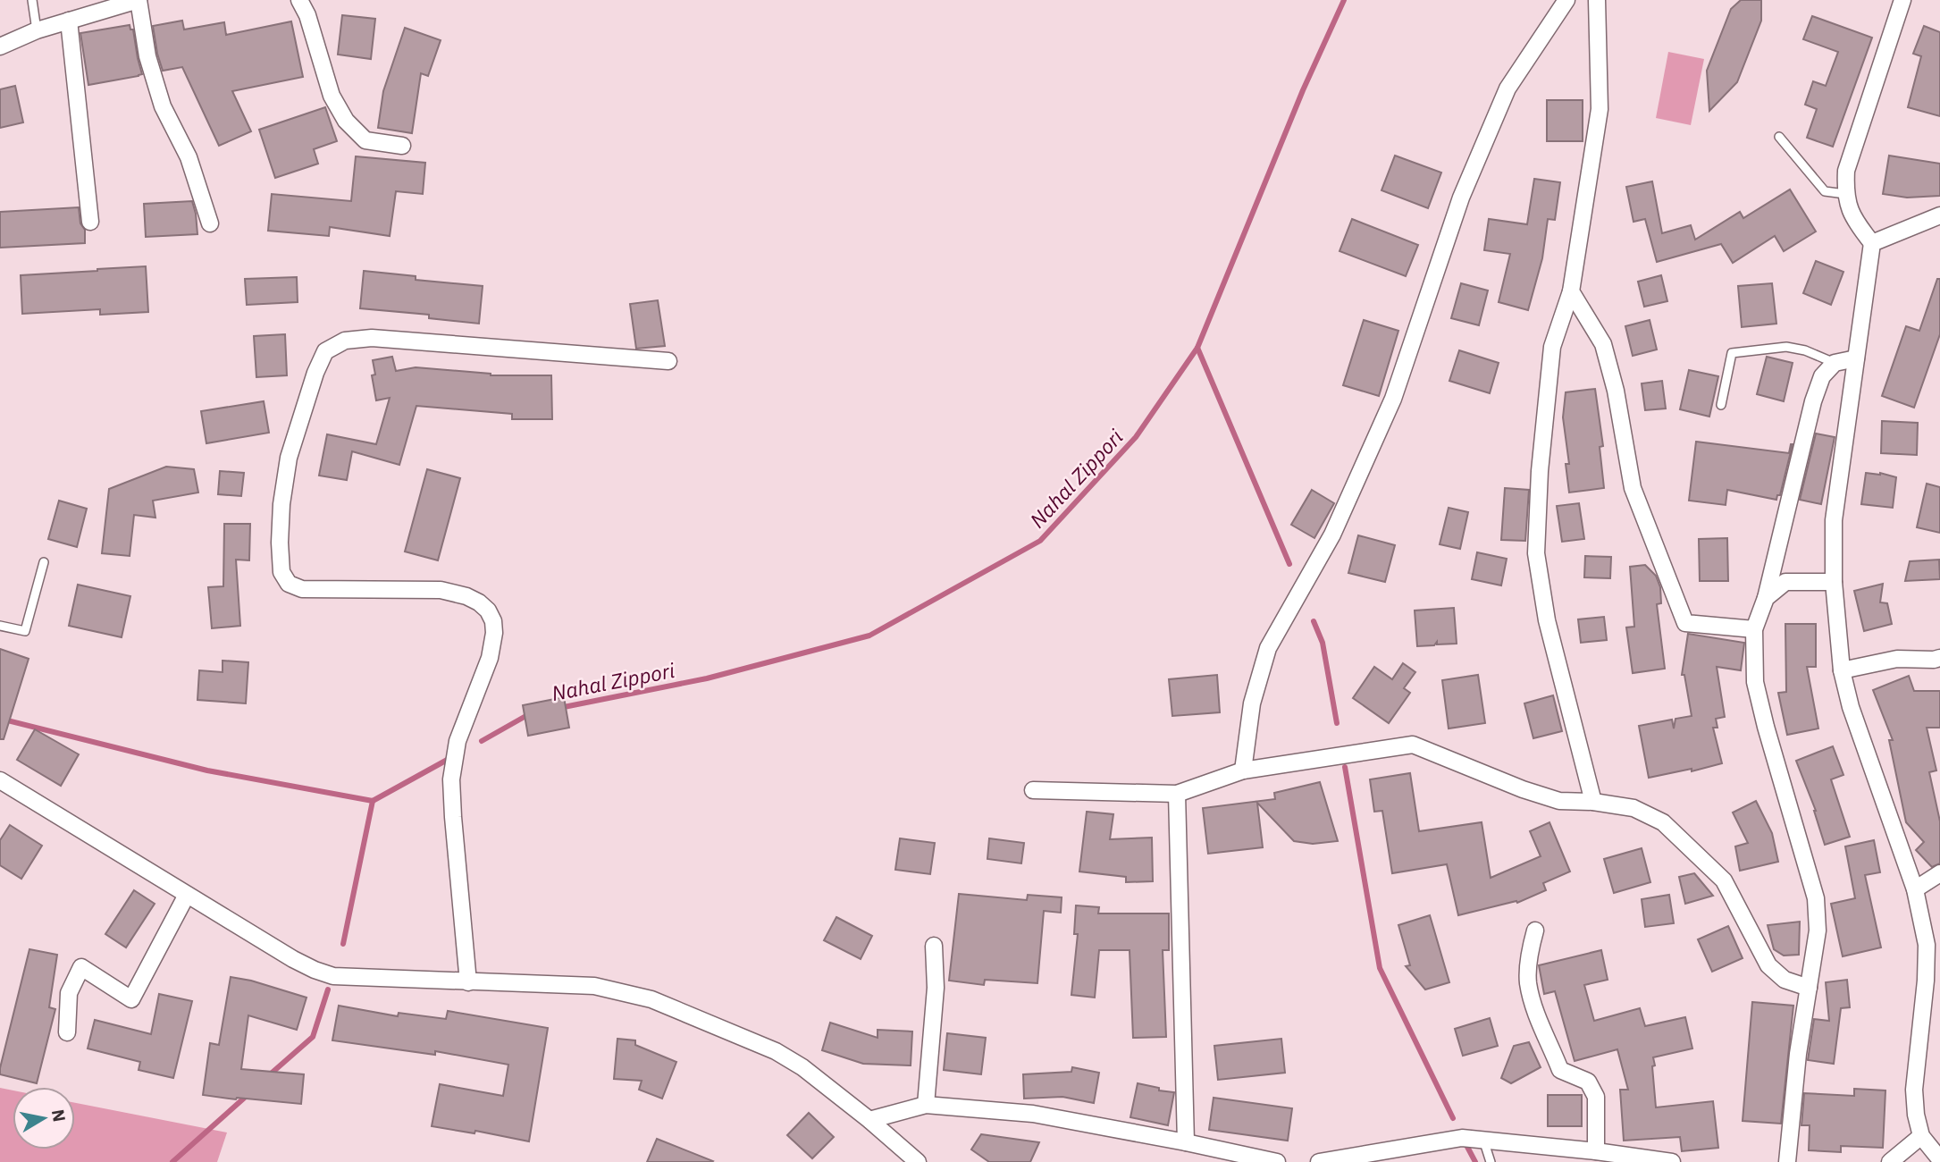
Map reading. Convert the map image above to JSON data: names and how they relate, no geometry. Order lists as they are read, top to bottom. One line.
{"water":["Nahal Zippori"],"north":"right"}
